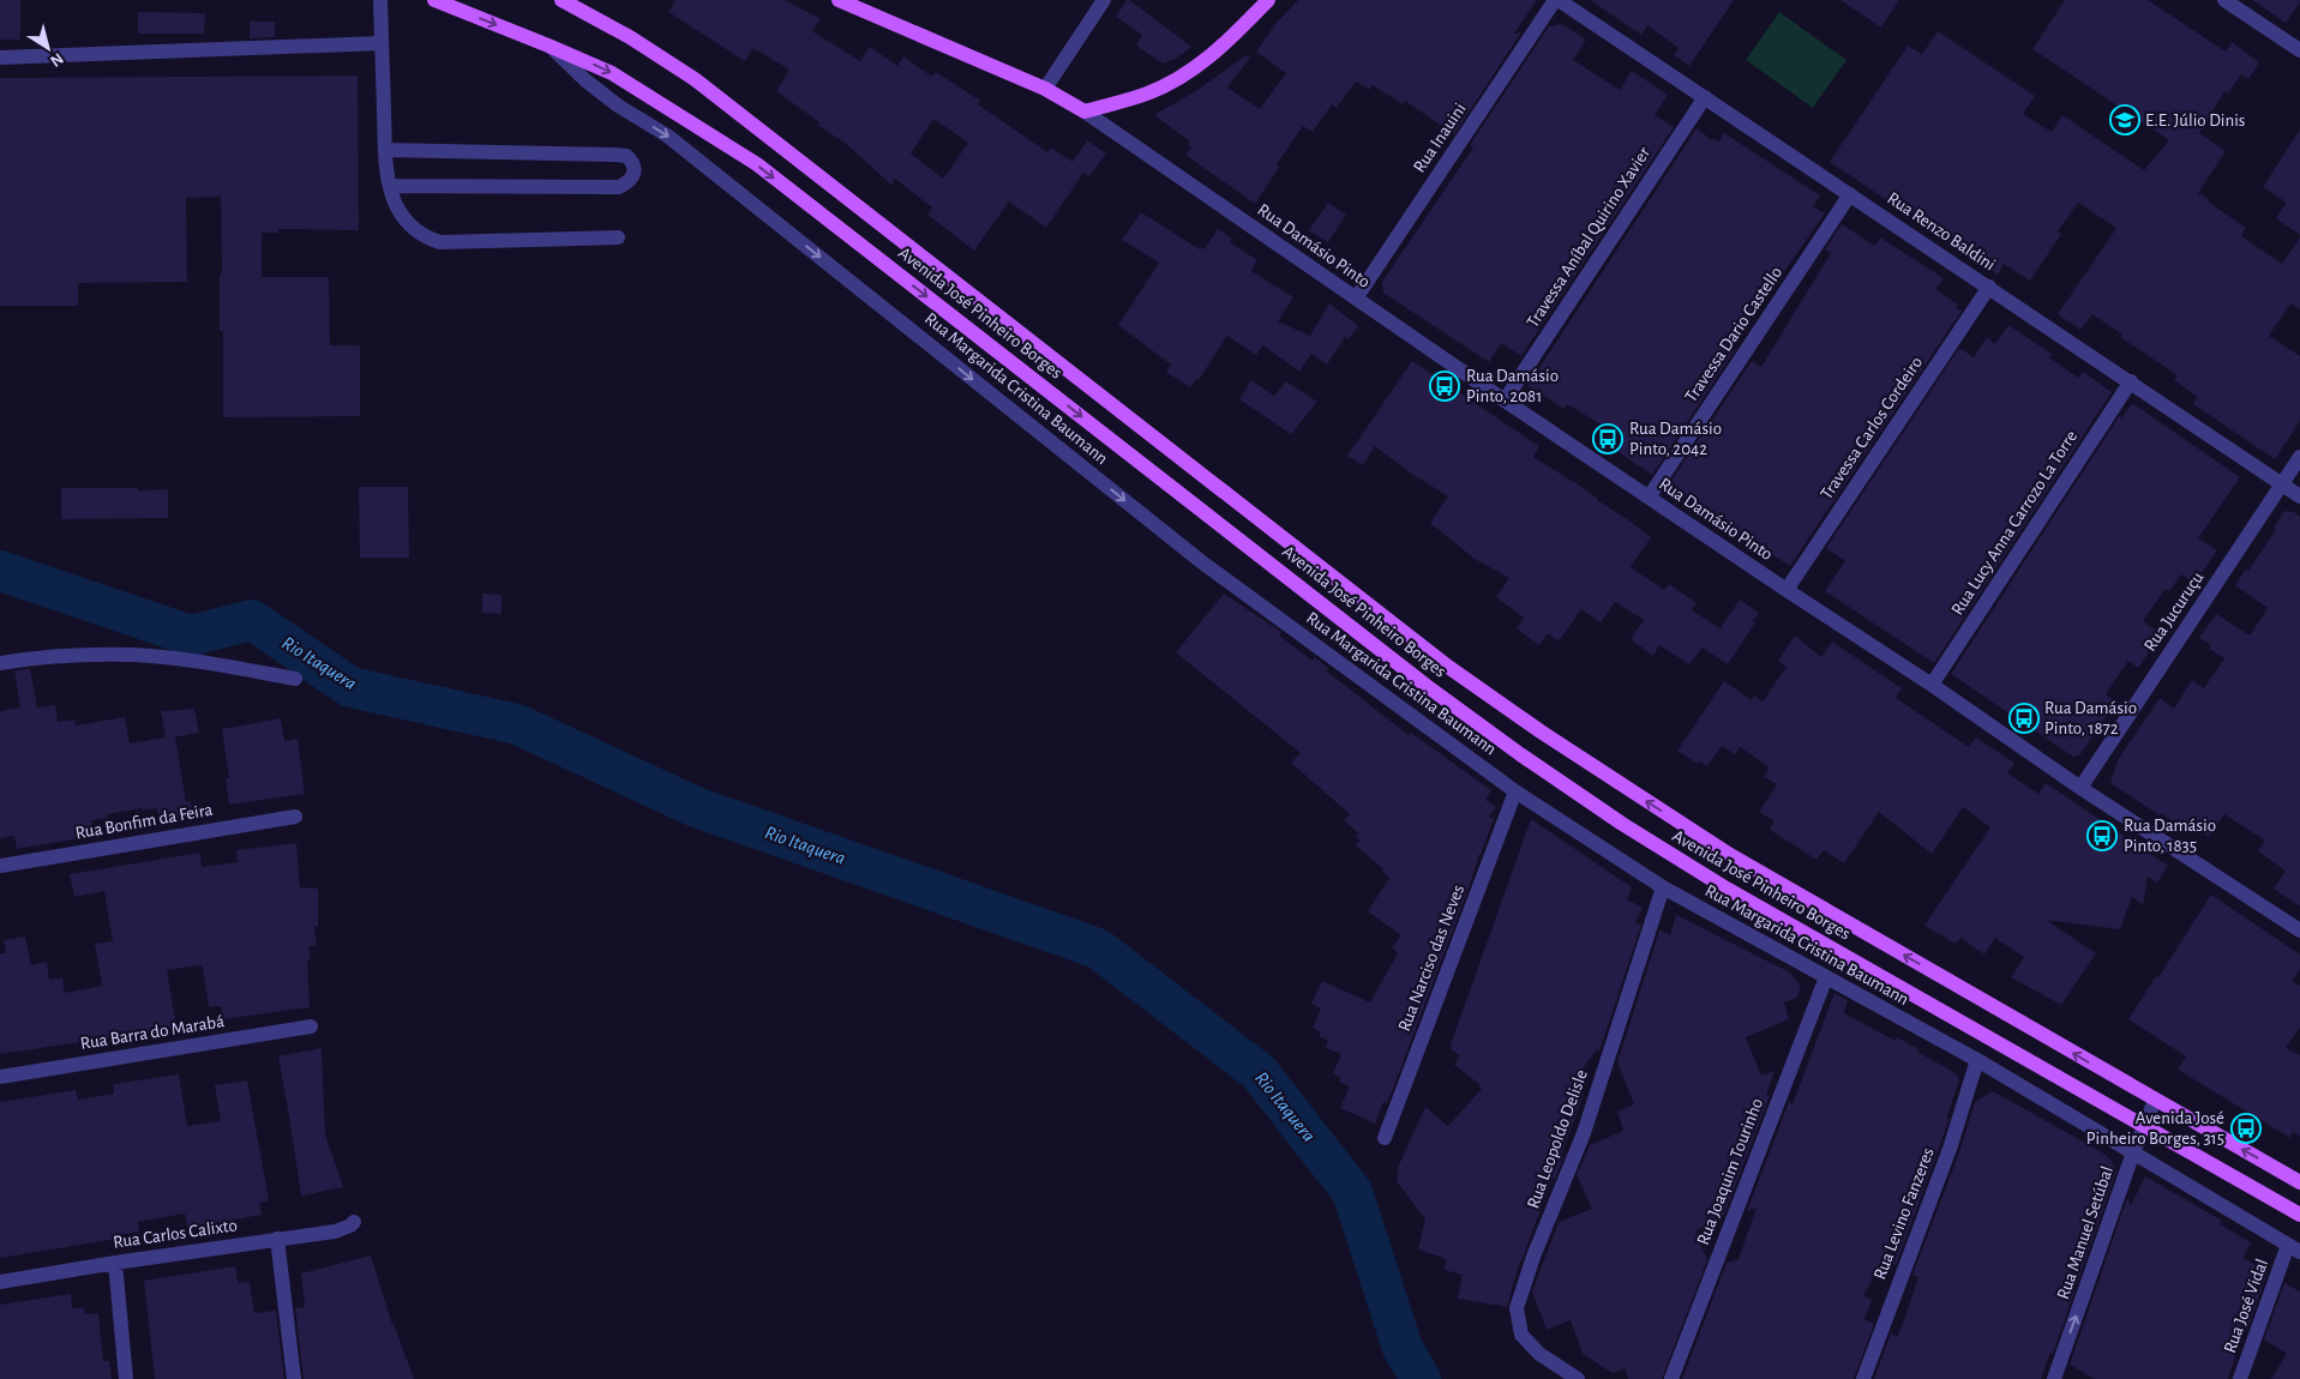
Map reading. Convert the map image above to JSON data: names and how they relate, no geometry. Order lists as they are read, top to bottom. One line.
{"streets":{"main road":["Avenida José Pinheiro Borges"],"street":["Rua Inauini","Rua Renzo Baldini","Travessa Aníbal Quirino Xavier","Rua Damásio Pinto","Travessa Dario Castello","Rua Margarida Cristina Baumann","Travessa Carlos Cordeiro","Rua Lucy Anna Carrozo La Torre","Rua Jucuruçu","Rua Bonfim da Feira","Rua Narciso das Neves","Rua Barra do Marabá","Rua Leopoldo Delisle","Rua Joaquim Tourinho","Rua Levino Fanzeres","Rua Manuel Setúbal","Rua Carlos Calixto","Rua José Vidal"]},"crossings":[["Rua Inauini","Rua Renzo Baldini"],["Rua Inauini","Rua Damásio Pinto"],["Rua Renzo Baldini","Travessa Aníbal Quirino Xavier"],["Rua Renzo Baldini","Travessa Dario Castello"],["Rua Renzo Baldini","Travessa Carlos Cordeiro"],["Rua Renzo Baldini","Rua Lucy Anna Carrozo La Torre"],["Rua Renzo Baldini","Rua Jucuruçu"],["Travessa Aníbal Quirino Xavier","Rua Damásio Pinto"],["Rua Damásio Pinto","Travessa Dario Castello"],["Rua Damásio Pinto","Travessa Carlos Cordeiro"],["Rua Damásio Pinto","Rua Lucy Anna Carrozo La Torre"],["Rua Damásio Pinto","Rua Jucuruçu"],["Avenida José Pinheiro Borges","Rua Margarida Cristina Baumann"],["Avenida José Pinheiro Borges","Rua Manuel Setúbal"],["Rua Margarida Cristina Baumann","Rua Narciso das Neves"],["Rua Margarida Cristina Baumann","Rua Leopoldo Delisle"],["Rua Margarida Cristina Baumann","Rua Joaquim Tourinho"],["Rua Margarida Cristina Baumann","Rua Levino Fanzeres"],["Rua Margarida Cristina Baumann","Rua Manuel Setúbal"],["Rua Margarida Cristina Baumann","Rua José Vidal"]],"one_way":["Rua Margarida Cristina Baumann","Rua Manuel Setúbal"],"water":["Rio Itaquera"],"places":{"school or university":["E.E. Júlio Dinis"],"bus stop":["Rua Damásio Pinto, 2081","Rua Damásio Pinto, 2042","Rua Damásio Pinto, 1872","Rua Damásio Pinto, 1835","Avenida José Pinheiro Borges, 315"]},"north":"bottom right"}
